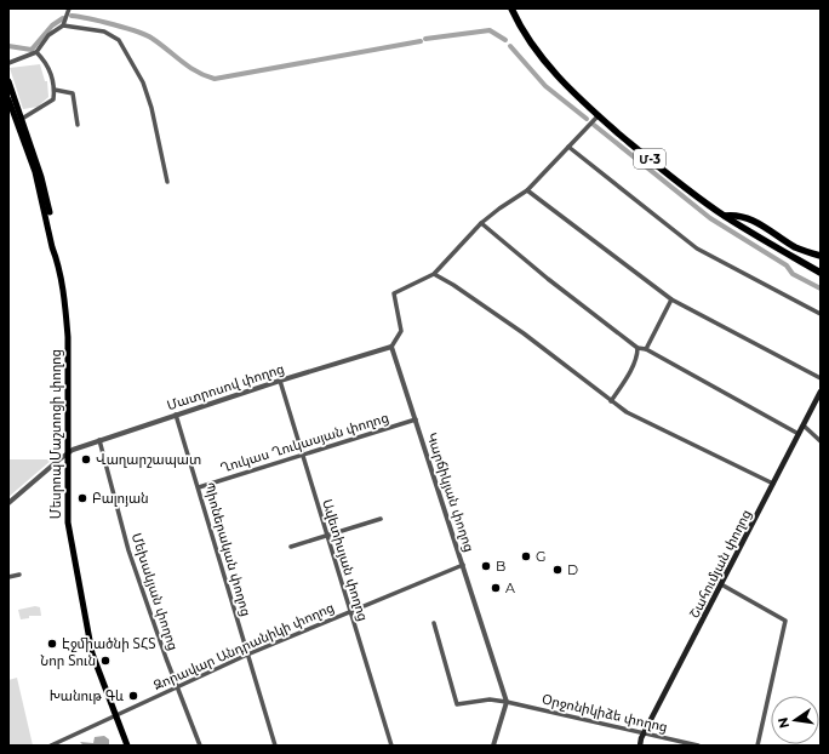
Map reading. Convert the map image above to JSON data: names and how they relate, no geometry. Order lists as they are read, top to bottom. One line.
{"streets":{"highway":["Մ-3"],"main road":["Մեսրոպ Մաշտոցի փողոց","Շահումյան փողոց"],"street":["Մատրոսով փողոց","Ղուկաս Ղուկասյան փողոց","Կարճիկյան փողոց","Պիոներական փողոց","Ավետիսյան փողոց","Մեխակյան փողոց","Զորավար Անդրանիկի փողոց","Օրջոնիկիձե փողոց"]},"crossings":[["Մատրոսով փողոց","Մեսրոպ Մաշտոցի փողոց"],["Մատրոսով փողոց","Կարճիկյան փողոց"],["Մատրոսով փողոց","Պիոներական փողոց"],["Մատրոսով փողոց","Ավետիսյան փողոց"],["Մատրոսով փողոց","Մեխակյան փողոց"],["Մեսրոպ Մաշտոցի փողոց","Զորավար Անդրանիկի փողոց"],["Ղուկաս Ղուկասյան փողոց","Կարճիկյան փողոց"],["Ղուկաս Ղուկասյան փողոց","Պիոներական փողոց"],["Ղուկաս Ղուկասյան փողոց","Ավետիսյան փողոց"],["Կարճիկյան փողոց","Զորավար Անդրանիկի փողոց"],["Կարճիկյան փողոց","Օրջոնիկիձե փողոց"],["Պիոներական փողոց","Զորավար Անդրանիկի փողոց"],["Ավետիսյան փողոց","Զորավար Անդրանիկի փողոց"],["Շահումյան փողոց","Օրջոնիկիձե փողոց"],["Մեխակյան փողոց","Զորավար Անդրանիկի փողոց"]],"places":["Վաղարշապատ","Բալոյան","G","B","D","A","Էջմիածնի ՏՀՏ","Նոր Տուն","Խանութ Գև"],"north":"left"}
